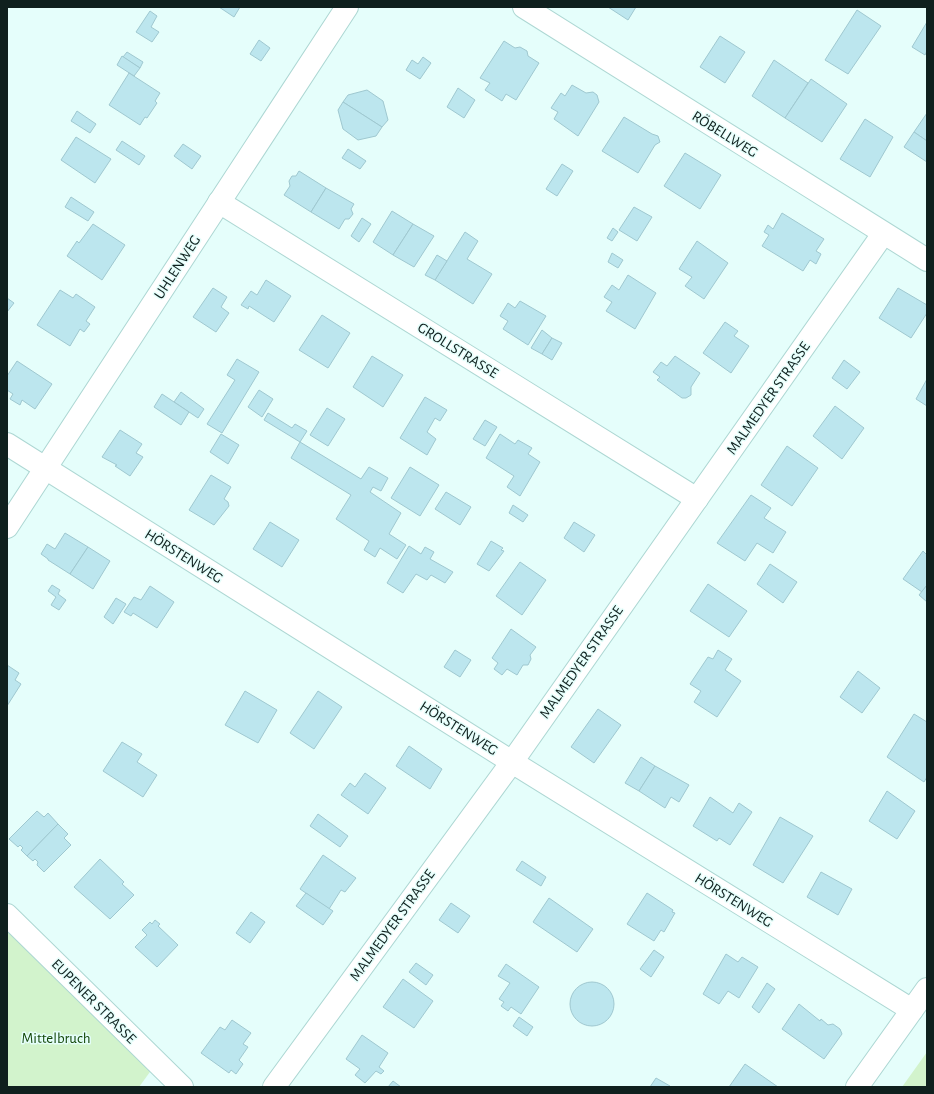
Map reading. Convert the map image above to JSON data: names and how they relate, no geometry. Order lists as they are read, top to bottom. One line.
{"streets":{"street":["RÖBELLWEG","UHLENWEG","GROLLSTRASSE","MALMEDYER STRASSE","HÖRSTENWEG","EUPENER STRASSE"]},"crossings":[["RÖBELLWEG","MALMEDYER STRASSE"],["UHLENWEG","GROLLSTRASSE"],["UHLENWEG","HÖRSTENWEG"],["GROLLSTRASSE","MALMEDYER STRASSE"],["MALMEDYER STRASSE","HÖRSTENWEG"]],"parks":["Mittelbruch"]}
